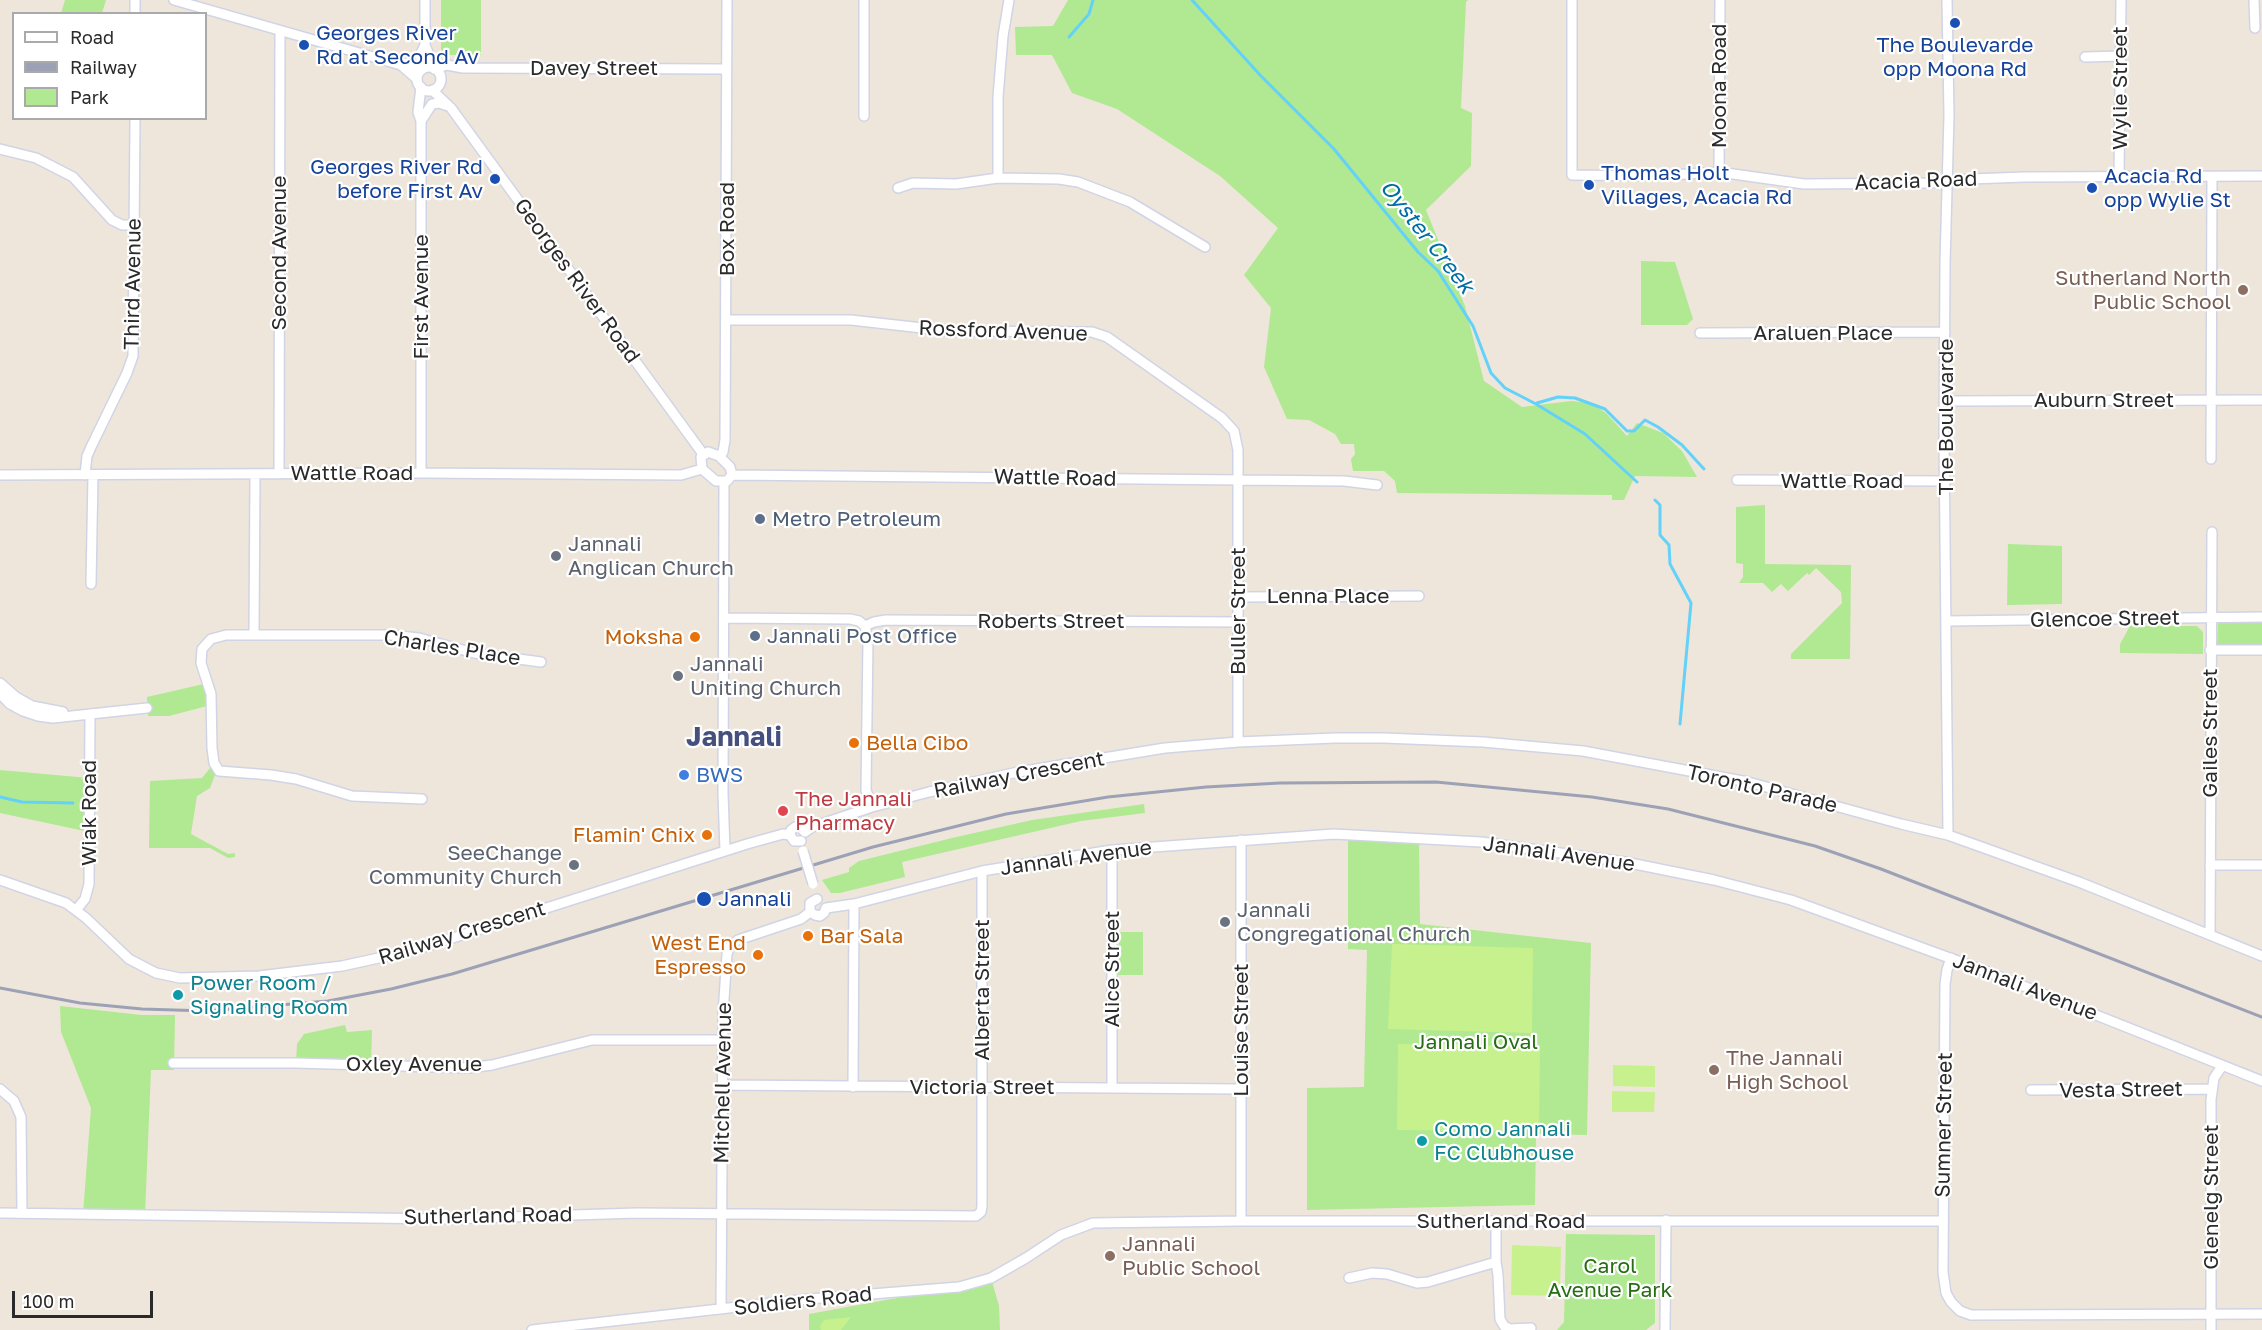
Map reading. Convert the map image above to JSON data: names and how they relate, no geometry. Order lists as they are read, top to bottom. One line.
{"streets":{"street":["Davey Street","Moona Road","Wylie Street","Acacia Road","Box Road","Second Avenue","Georges River Road","Third Avenue","First Avenue","Rossford Avenue","Araluen Place","Auburn Street","The Boulevarde","Wattle Road","Lenna Place","Buller Street","Glencoe Street","Roberts Street","Charles Place","Gailes Street","Railway Crescent","Toronto Parade","Wiak Road","Jannali Avenue","Alice Street","Alberta Street","Louise Street","Oxley Avenue","Mitchell Avenue","Victoria Street","Vesta Street","Sumner Street","Glenelg Street","Sutherland Road","Soldiers Road"]},"crossings":[["Davey Street","Box Road"],["Davey Street","Georges River Road"],["Davey Street","First Avenue"],["Moona Road","Acacia Road"],["Wylie Street","Acacia Road"],["Acacia Road","The Boulevarde"],["Box Road","Georges River Road"],["Box Road","Rossford Avenue"],["Box Road","Wattle Road"],["Second Avenue","Wattle Road"],["Georges River Road","Wattle Road"],["Third Avenue","Wattle Road"],["First Avenue","Wattle Road"],["Rossford Avenue","Wattle Road"],["Rossford Avenue","Buller Street"],["Araluen Place","The Boulevarde"],["Auburn Street","The Boulevarde"],["The Boulevarde","Wattle Road"],["The Boulevarde","Glencoe Street"],["The Boulevarde","Toronto Parade"],["Wattle Road","Buller Street"],["Lenna Place","Buller Street"],["Buller Street","Roberts Street"],["Buller Street","Railway Crescent"],["Buller Street","Toronto Parade"],["Glencoe Street","Gailes Street"],["Gailes Street","Toronto Parade"],["Railway Crescent","Toronto Parade"],["Railway Crescent","Wiak Road"],["Jannali Avenue","Alice Street"],["Jannali Avenue","Alberta Street"],["Jannali Avenue","Louise Street"],["Jannali Avenue","Mitchell Avenue"],["Jannali Avenue","Sumner Street"],["Jannali Avenue","Glenelg Street"],["Alice Street","Victoria Street"],["Alberta Street","Victoria Street"],["Alberta Street","Sutherland Road"],["Louise Street","Victoria Street"],["Louise Street","Sutherland Road"],["Oxley Avenue","Mitchell Avenue"],["Mitchell Avenue","Victoria Street"],["Mitchell Avenue","Sutherland Road"],["Mitchell Avenue","Soldiers Road"],["Vesta Street","Glenelg Street"],["Sumner Street","Glenelg Street"],["Sumner Street","Sutherland Road"],["Sutherland Road","Soldiers Road"]],"districts":["Jannali"],"water":["Oyster Creek"],"parks":["Jannali Oval","Carol Avenue Park"],"places":["The Boulevarde opp Moona Rd","Georges River Rd at Second Av","Georges River Rd before First Av","Thomas Holt Villages, Acacia Rd","Acacia Rd opp Wylie St","Sutherland North Public School","Metro Petroleum","Jannali Anglican Church","Jannali Post Office","Moksha","Jannali Uniting Church","Bella Cibo","BWS","The Jannali Pharmacy","Flamin' Chix","SeeChange Community Church","Jannali","Jannali Congregational Church","Bar Sala","West End Espresso","Power Room / Signaling Room","The Jannali High School","Como Jannali FC Clubhouse","Jannali Public School"],"legend":["Road","Railway","Park"],"scale_bar":"100 m"}
